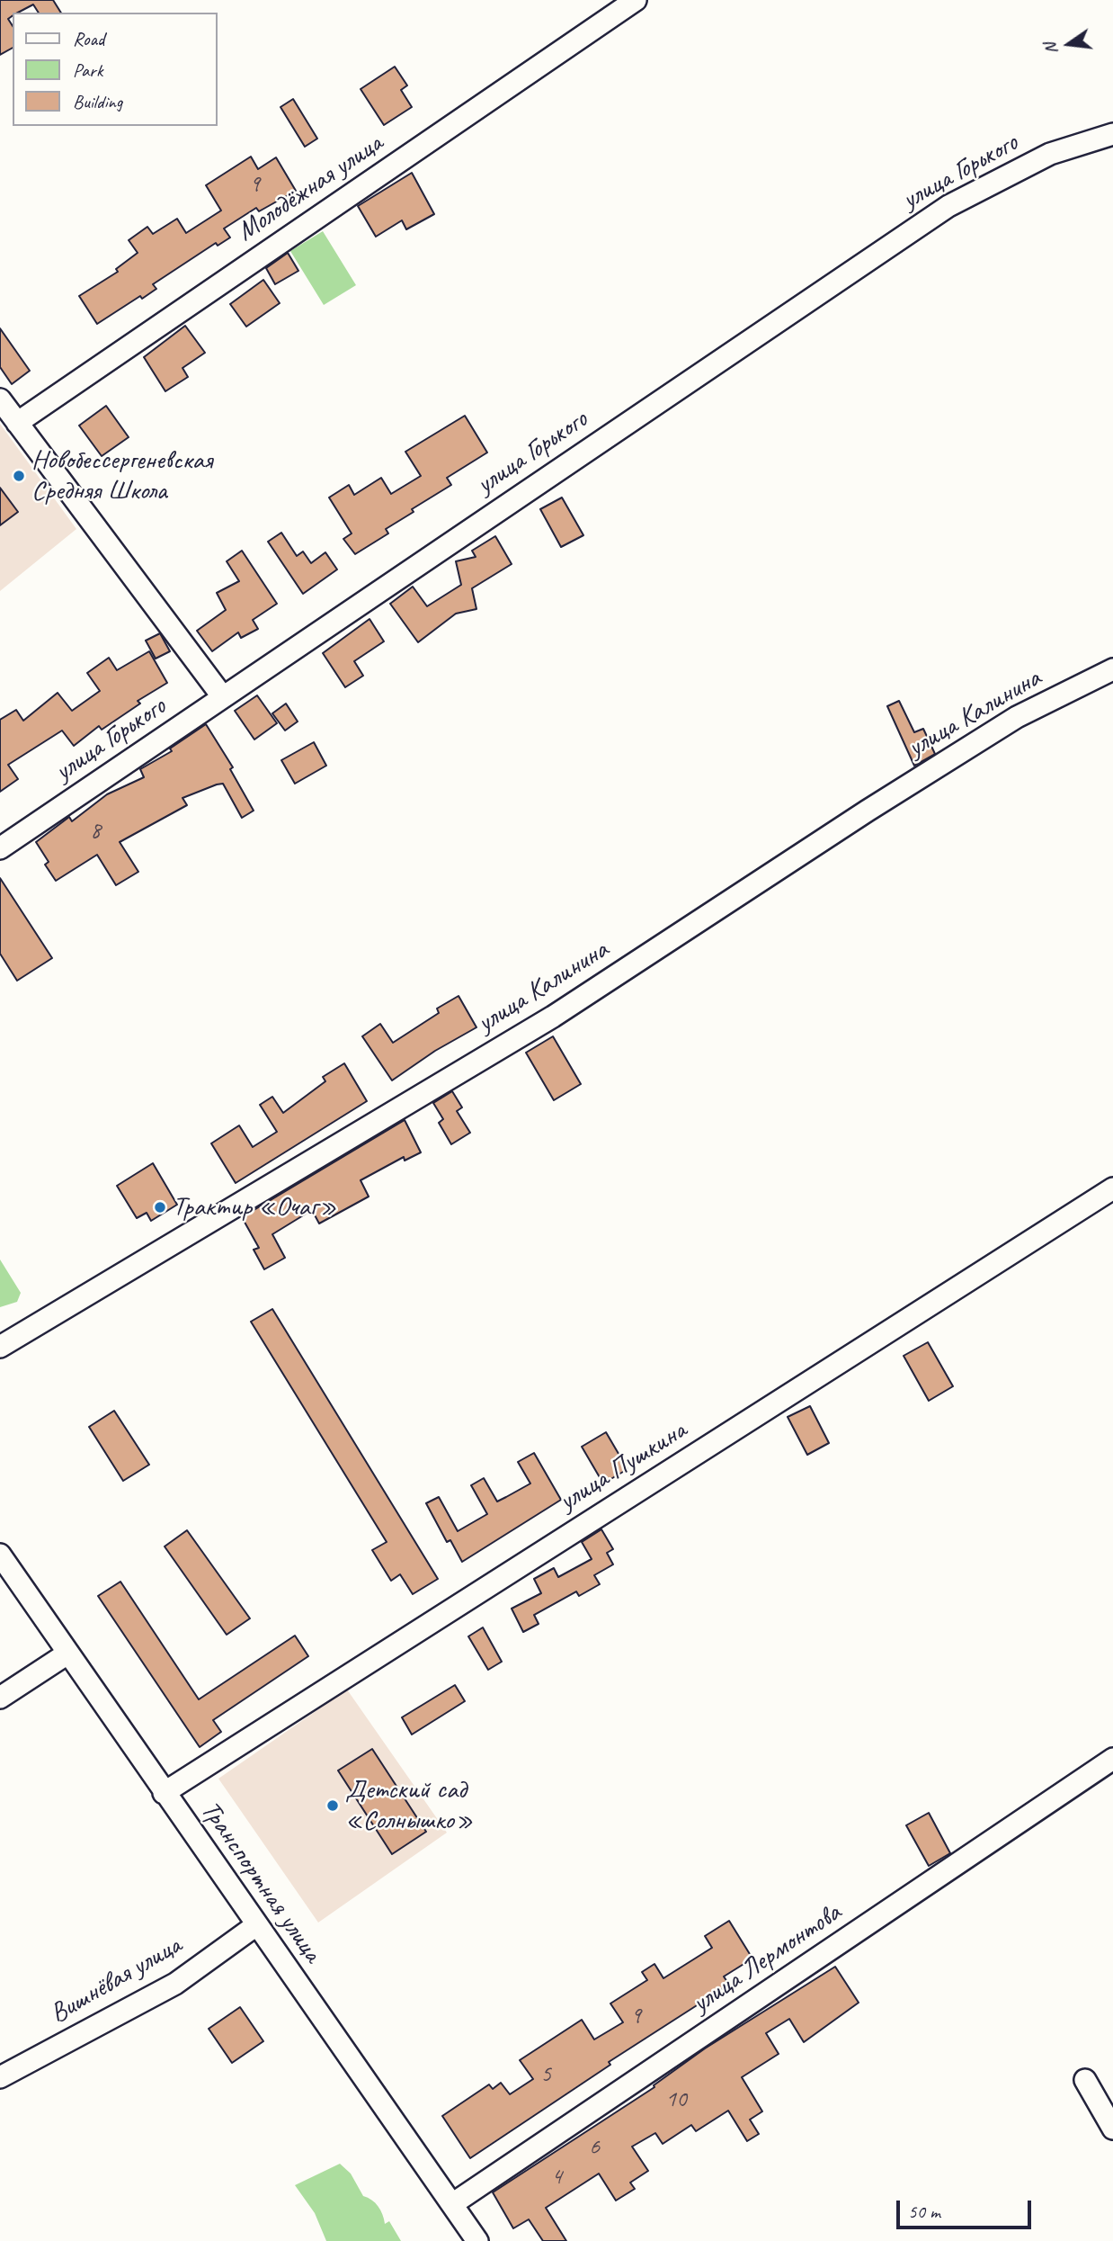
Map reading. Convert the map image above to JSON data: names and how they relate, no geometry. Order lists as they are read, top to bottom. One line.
{"streets":{"street":["улица Горького","Молодёжная улица","улица Калинина","улица Пушкина","Транспортная улица","улица Лермонтова","Вишнёвая улица"]},"crossings":[["улица Пушкина","Транспортная улица"],["Транспортная улица","улица Лермонтова"],["Транспортная улица","Вишнёвая улица"]],"places":["Новобессергеневская Средняя Школа","Трактир «Очаг»","Детский сад «Солнышко»"],"house_numbers":["9","8","9","5","10","6","4"],"legend":["Road","Park","Building"],"scale_bar":"50 m","north":"left"}
